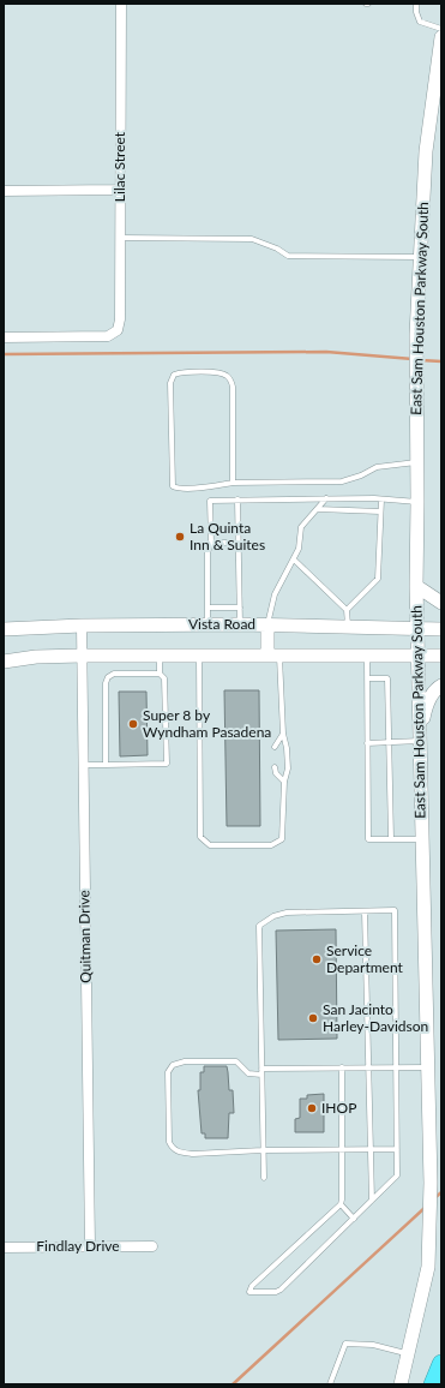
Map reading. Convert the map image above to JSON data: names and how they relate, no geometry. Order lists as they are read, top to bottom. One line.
{"streets":{"main road":["East Sam Houston Parkway South","Vista Road"],"street":["Lilac Street","Quitman Drive","Findlay Drive"]},"crossings":[["East Sam Houston Parkway South","Vista Road"],["Vista Road","Quitman Drive"],["Quitman Drive","Findlay Drive"]],"places":["La Quinta Inn & Suites","Super 8 by Wyndham Pasadena","Service Department","San Jacinto Harley-Davidson","IHOP"]}
